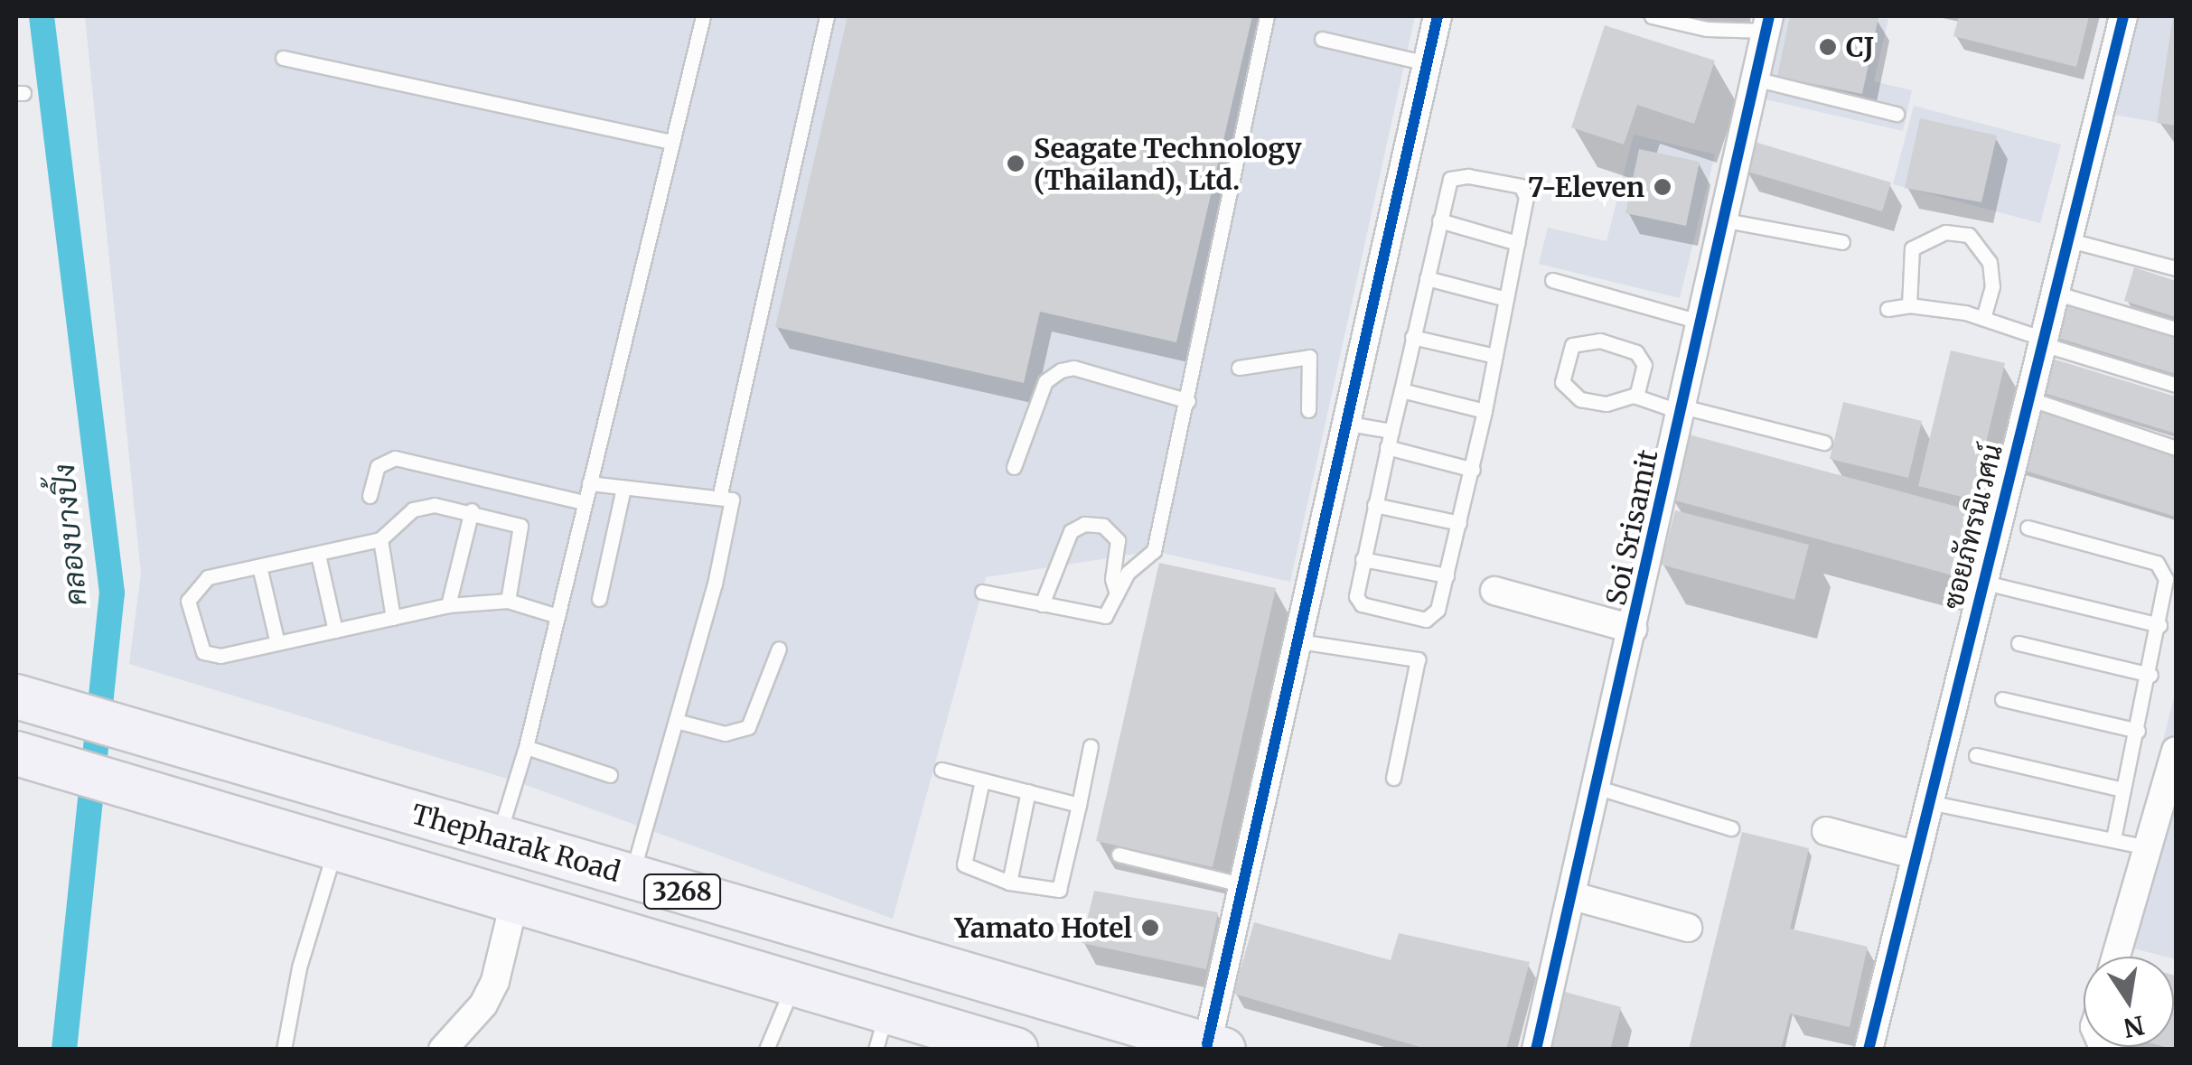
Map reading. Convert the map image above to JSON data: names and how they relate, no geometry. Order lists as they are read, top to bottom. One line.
{"streets":{"main road":["Thepharak Road","3268"],"street":["ซอยภัทรนิเวศน์","Soi Srisamit"]},"water":["คลองบางปิ้ง"],"places":["CJ","Seagate Technology (Thailand), Ltd.","7-Eleven","Yamato Hotel"],"north":"bottom"}
